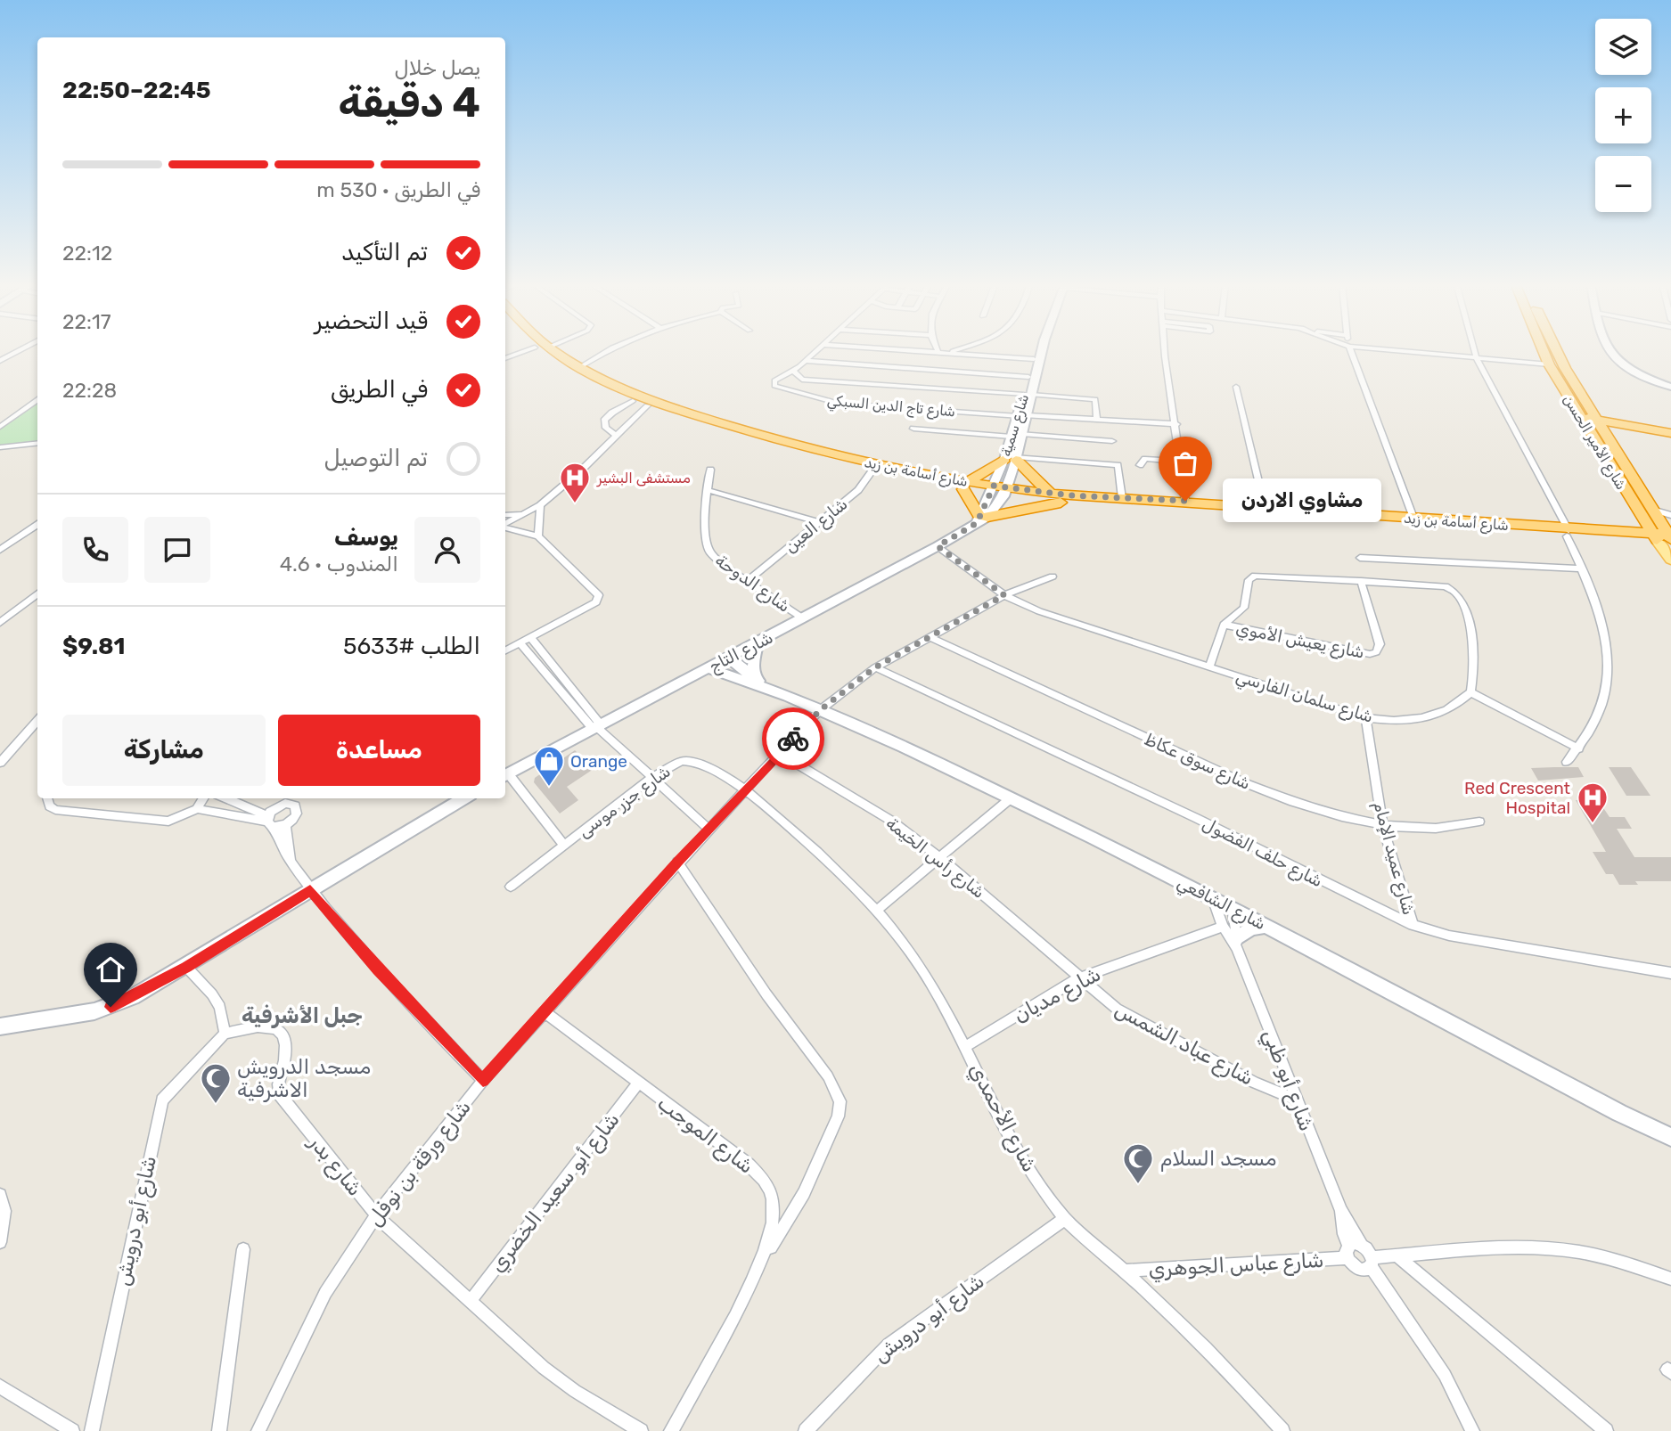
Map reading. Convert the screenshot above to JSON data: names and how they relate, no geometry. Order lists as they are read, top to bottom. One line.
{"streets":{"highway":["شارع الأمير الحسن","شارع أسامة بن زيد"],"street":["شارع تاج الدين السبكي","شارع سمية","شارع العين","شارع الدوحة","شارع يعيش الأموي","شارع التاج","شارع سلمان الفارسي","شارع سوق عكاظ","شارع جزر موسى","شارع حلف الفضول","شارع رأس الخيمة","شارع عميد الإمام","شارع الشافعي","شارع مديان","شارع عباد الشمس","شارع أبو ظبي","شارع الأحمدي","شارع الموجب","شارع ورقة بن نوفل","شارع بدر","شارع أبو سعيد الخضري","شارع أبو درويش","شارع عباس الجوهري"]},"crossings":[["شارع تاج الدين السبكي","شارع سمية"],["شارع سمية","شارع أسامة بن زيد"],["شارع سمية","شارع التاج"],["شارع الأمير الحسن","شارع أسامة بن زيد"],["شارع أسامة بن زيد","شارع العين"],["شارع أسامة بن زيد","شارع التاج"],["شارع العين","شارع الدوحة"],["شارع الدوحة","شارع التاج"],["شارع التاج","شارع سلمان الفارسي"],["شارع التاج","شارع الشافعي"],["شارع سلمان الفارسي","شارع عميد الإمام"],["شارع سلمان الفارسي","شارع ورقة بن نوفل"],["شارع سوق عكاظ","شارع عميد الإمام"],["شارع سوق عكاظ","شارع ورقة بن نوفل"],["شارع جزر موسى","شارع الأحمدي"],["شارع جزر موسى","شارع ورقة بن نوفل"],["شارع حلف الفضول","شارع عميد الإمام"],["شارع حلف الفضول","شارع ورقة بن نوفل"],["شارع رأس الخيمة","شارع مديان"],["شارع رأس الخيمة","شارع عباد الشمس"],["شارع رأس الخيمة","شارع ورقة بن نوفل"],["شارع الشافعي","شارع أبو ظبي"],["شارع الشافعي","شارع ورقة بن نوفل"],["شارع مديان","شارع عباد الشمس"],["شارع مديان","شارع أبو ظبي"],["شارع مديان","شارع الأحمدي"],["شارع عباد الشمس","شارع أبو ظبي"],["شارع أبو ظبي","شارع عباس الجوهري"],["شارع الأحمدي","شارع ورقة بن نوفل"],["شارع الأحمدي","شارع أبو درويش"],["شارع الأحمدي","شارع عباس الجوهري"],["شارع الموجب","شارع ورقة بن نوفل"],["شارع الموجب","شارع أبو سعيد الخضري"],["شارع ورقة بن نوفل","شارع بدر"],["شارع بدر","شارع أبو سعيد الخضري"],["شارع بدر","شارع أبو درويش"]],"districts":["جبل الأشرفية"],"places":{"other":["مشاوي الاردن"],"hospital":["مستشفى البشير","Red Crescent Hospital"],"shop":["Orange"],"mosque":["مسجد الدرويش الاشرفية","مسجد السلام"]},"page":{"map_buttons":["+","−"],"heading":["4 دقيقة","يصل خلال","22:45–22:50"],"panel":["يوسف","المندوب · 4.6","الطلب #5633","$9.81"],"bar":"في الطريق · 530 m","list":[["تم التأكيد","22:12"],["قيد التحضير","22:17"],["في الطريق","22:28"],"تم التوصيل"],"bubble":"مشاوي الاردن","buttons":["مساعدة","مشاركة"]}}
